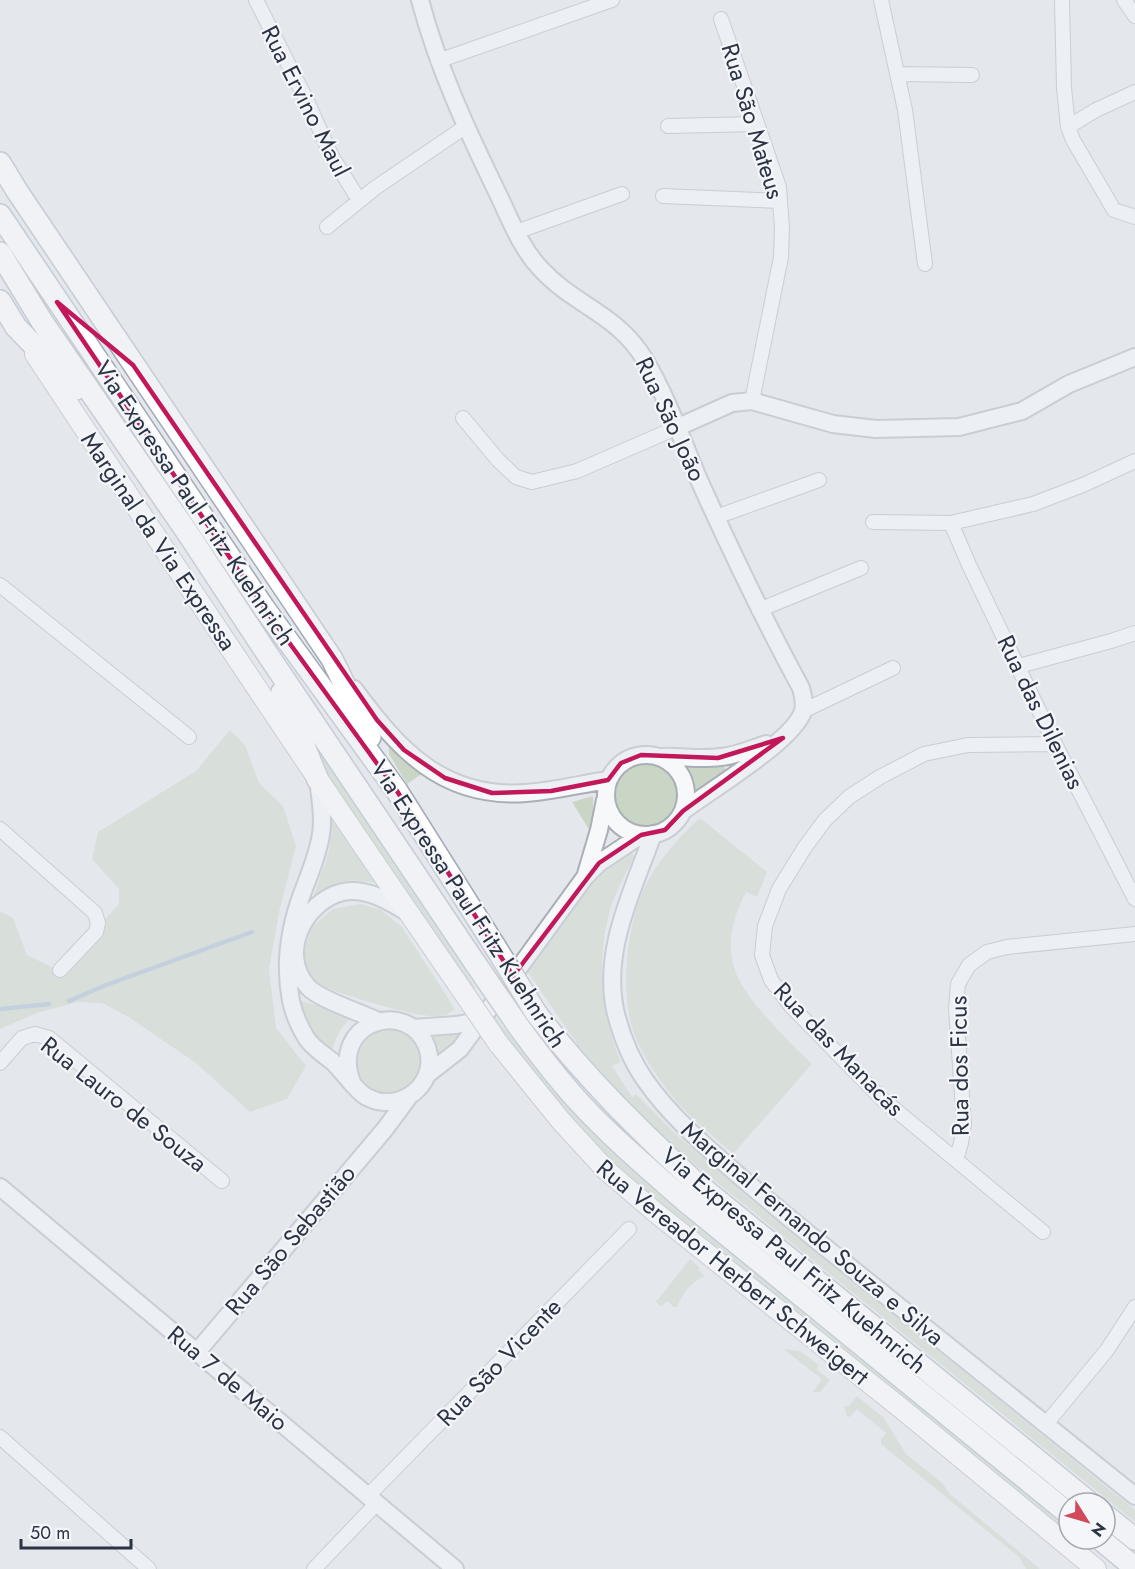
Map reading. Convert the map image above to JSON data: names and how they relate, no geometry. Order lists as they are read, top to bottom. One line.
{"streets":{"main road":["Via Expressa Paul Fritz Kuehnrich","Marginal da Via Expressa","Rua Vereador Herbert Schweigert"],"street":["Rua Ervino Maul","Rua São Mateus","Rua São João","Rua das Dilenias","Rua das Manacás","Rua dos Ficus","Rua Lauro de Souza","Marginal Fernando Souza e Silva","Rua São Sebastião","Rua São Vicente","Rua 7 de Maio"]},"crossings":[["Marginal da Via Expressa","Rua Vereador Herbert Schweigert"],["Rua das Dilenias","Rua das Manacás"],["Rua das Manacás","Rua dos Ficus"],["Rua São Sebastião","Rua 7 de Maio"],["Rua São Vicente","Rua 7 de Maio"]],"scale_bar":"50 m","north":"bottom right"}
